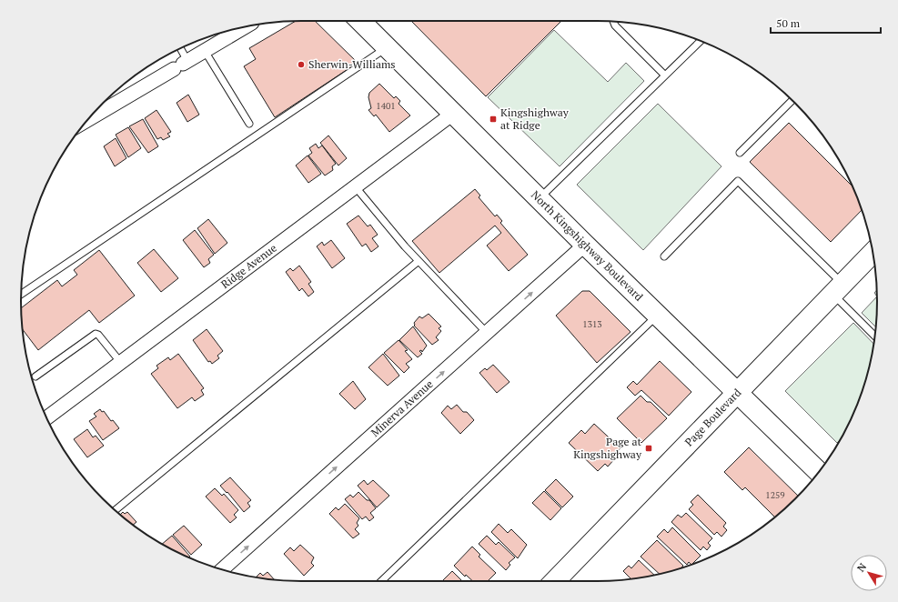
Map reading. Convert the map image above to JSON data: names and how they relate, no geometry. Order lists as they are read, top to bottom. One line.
{"streets":{"main road":["North Kingshighway Boulevard","Page Boulevard"],"street":["Ridge Avenue","Minerva Avenue"]},"crossings":[["North Kingshighway Boulevard","Ridge Avenue"],["North Kingshighway Boulevard","Minerva Avenue"],["North Kingshighway Boulevard","Page Boulevard"]],"one_way":["Minerva Avenue"],"places":{"other":["Sherwin-Williams"],"transit":["Kingshighway at Ridge","Page at Kingshighway"]},"house_numbers":["1401","1313","1259"],"scale_bar":"50 m","north":"top left"}
